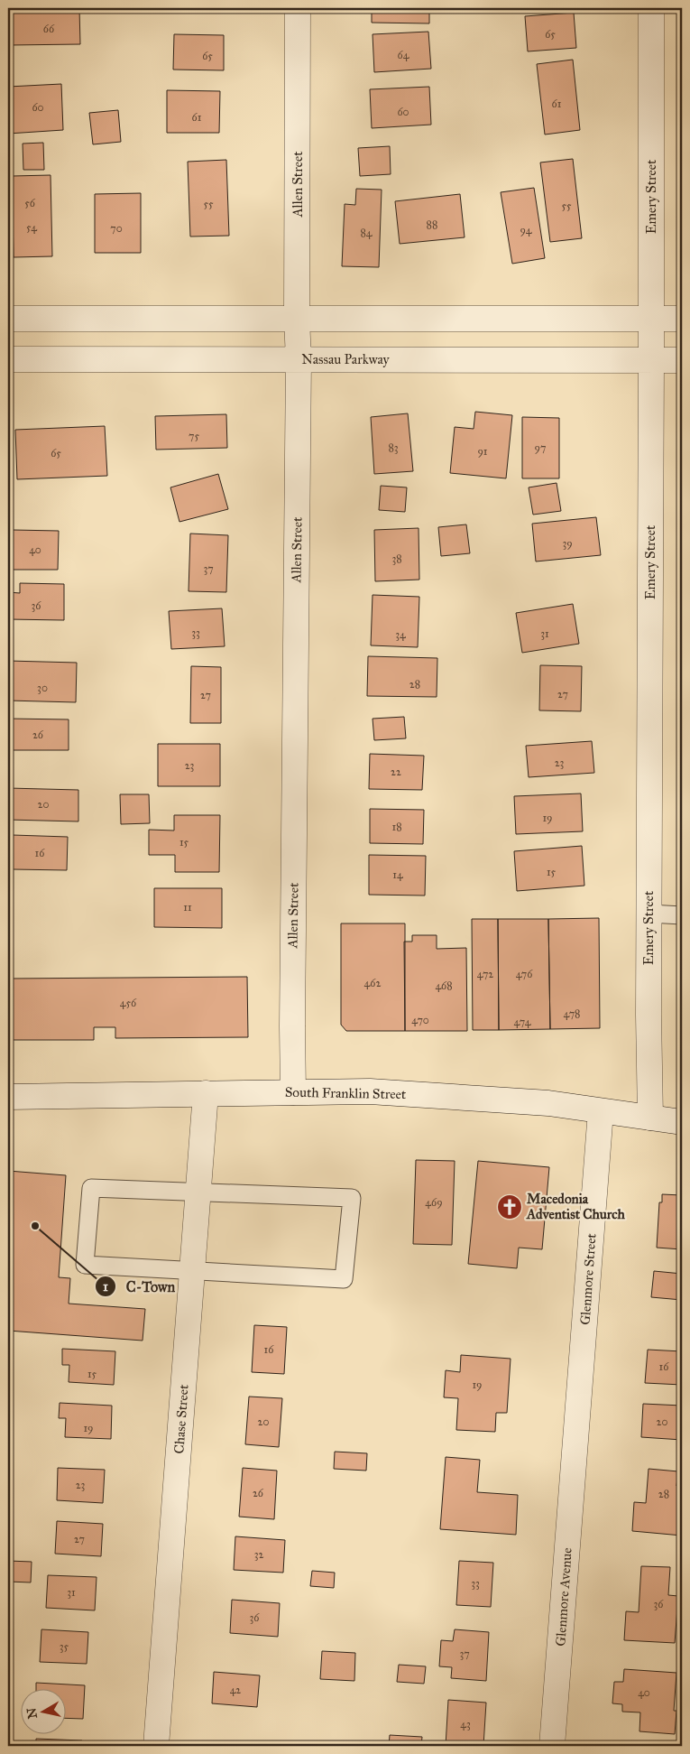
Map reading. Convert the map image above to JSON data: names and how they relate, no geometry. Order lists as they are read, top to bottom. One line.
{"streets":{"street":["Allen Street","Emery Street","Nassau Parkway","South Franklin Street","Glenmore Street","Chase Street","Glenmore Avenue"]},"crossings":[["Allen Street","Nassau Parkway"],["Allen Street","South Franklin Street"],["Emery Street","Nassau Parkway"],["Emery Street","South Franklin Street"],["South Franklin Street","Glenmore Street"],["South Franklin Street","Chase Street"],["Glenmore Street","Glenmore Avenue"]],"places":{"church":["Macedonia Adventist Church"],"other":["C-Town"]},"house_numbers":["66","65","64","65","61","60","60","61","56","55","55","88","54","70","94","84","75","83","97","91","65","39","40","38","37","36","33","31","34","28","30","27","27","26","23","23","22","20","19","18","15","16","15","14","11","472","476","462","468","456","478","470","474","469","16","16","15","19","20","20","19","23","26","28","27","32","33","31","36","36","35","37","42","40","43"],"north":"left"}
